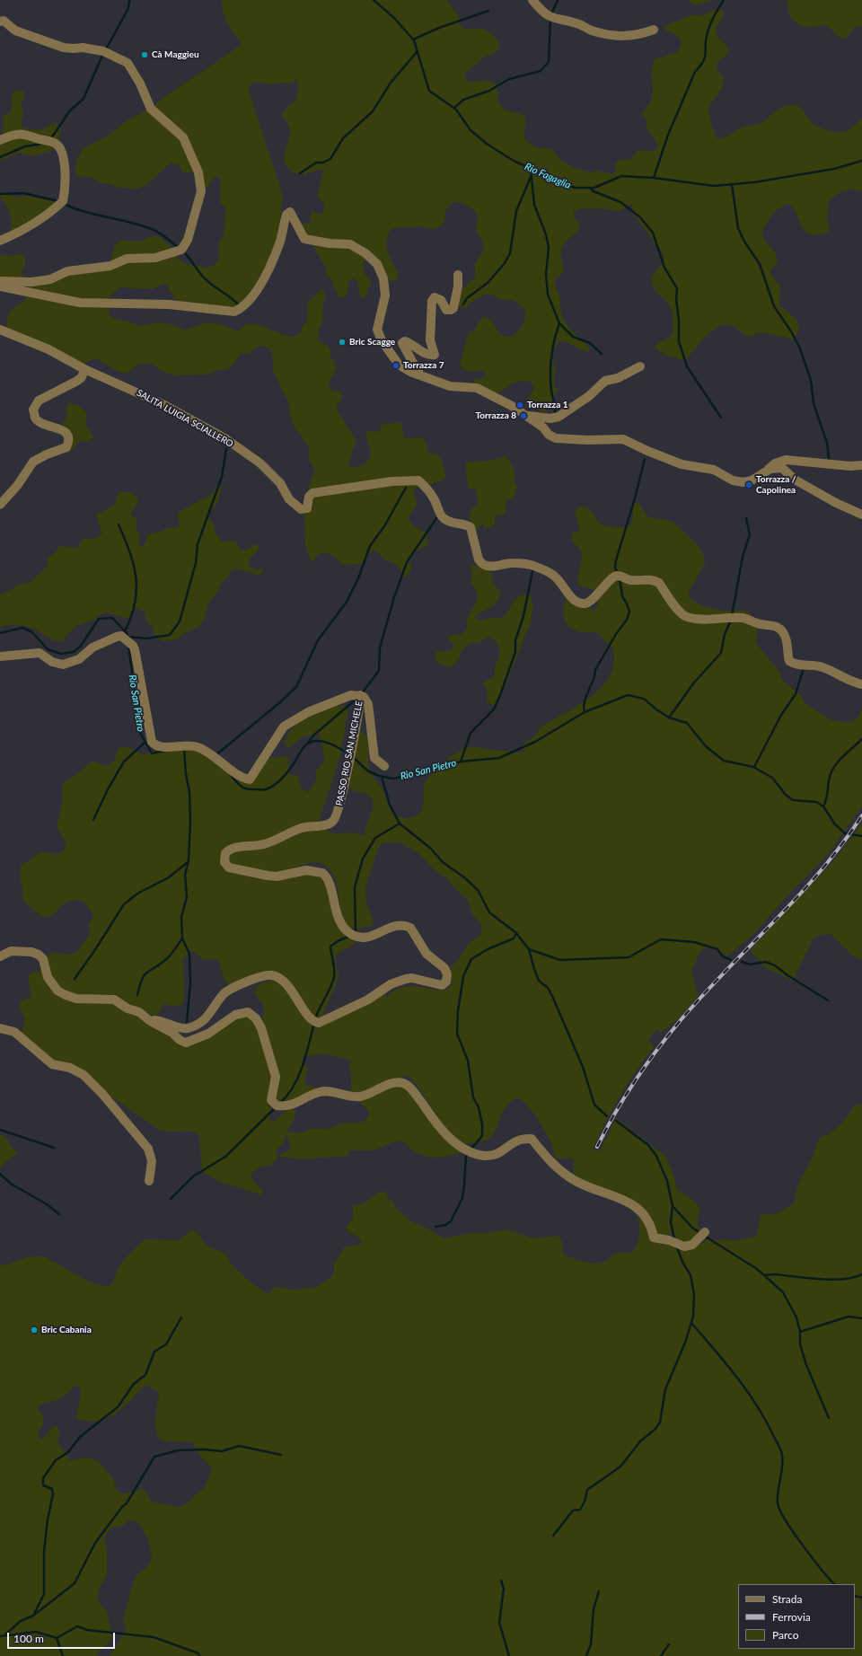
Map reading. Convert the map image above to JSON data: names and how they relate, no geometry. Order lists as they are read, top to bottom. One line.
{"streets":{"street":["SALITA LUIGIA SCIALLERO","PASSO RIO SAN MICHELE"]},"water":["Rio Fagaglia","Rio San Pietro"],"places":["Cà Maggieu","Bric Scagge","Torrazza 7","Torrazza 1","Torrazza 8","Torrazza / Capolinea","Bric Cabania"],"legend":["Strada","Ferrovia","Parco"],"scale_bar":"100 m"}
